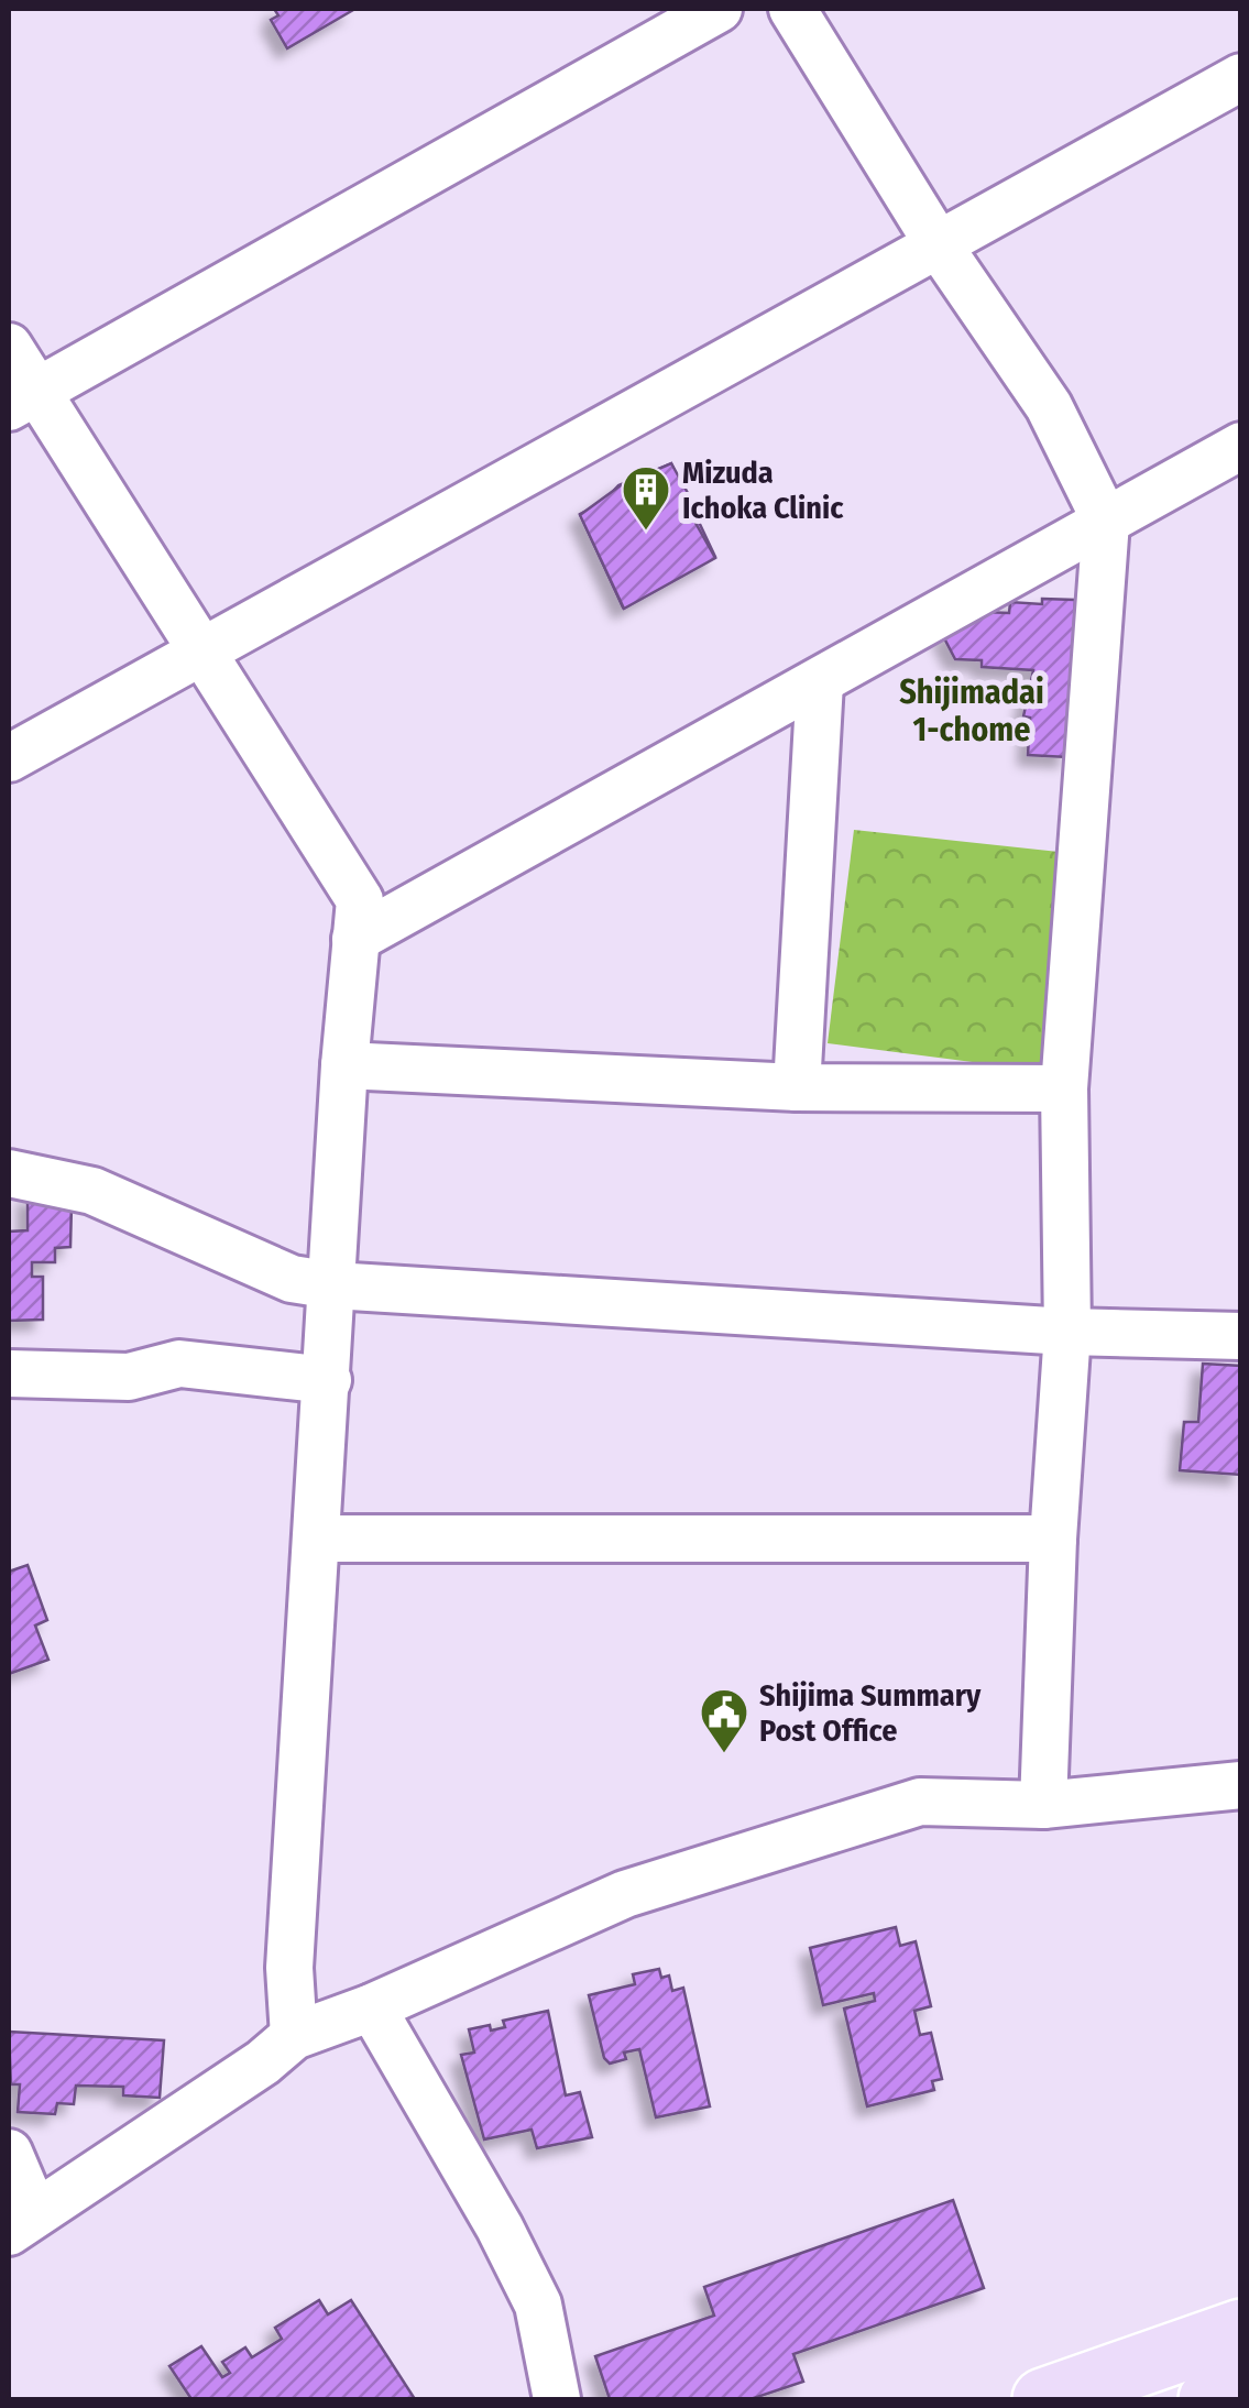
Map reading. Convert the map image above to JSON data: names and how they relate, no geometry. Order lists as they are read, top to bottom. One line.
{"districts":["Shijimadai 1-chome"],"places":{"building":["Mizuda Ichoka Clinic"],"public building":["Shijima Summary Post Office"]}}
